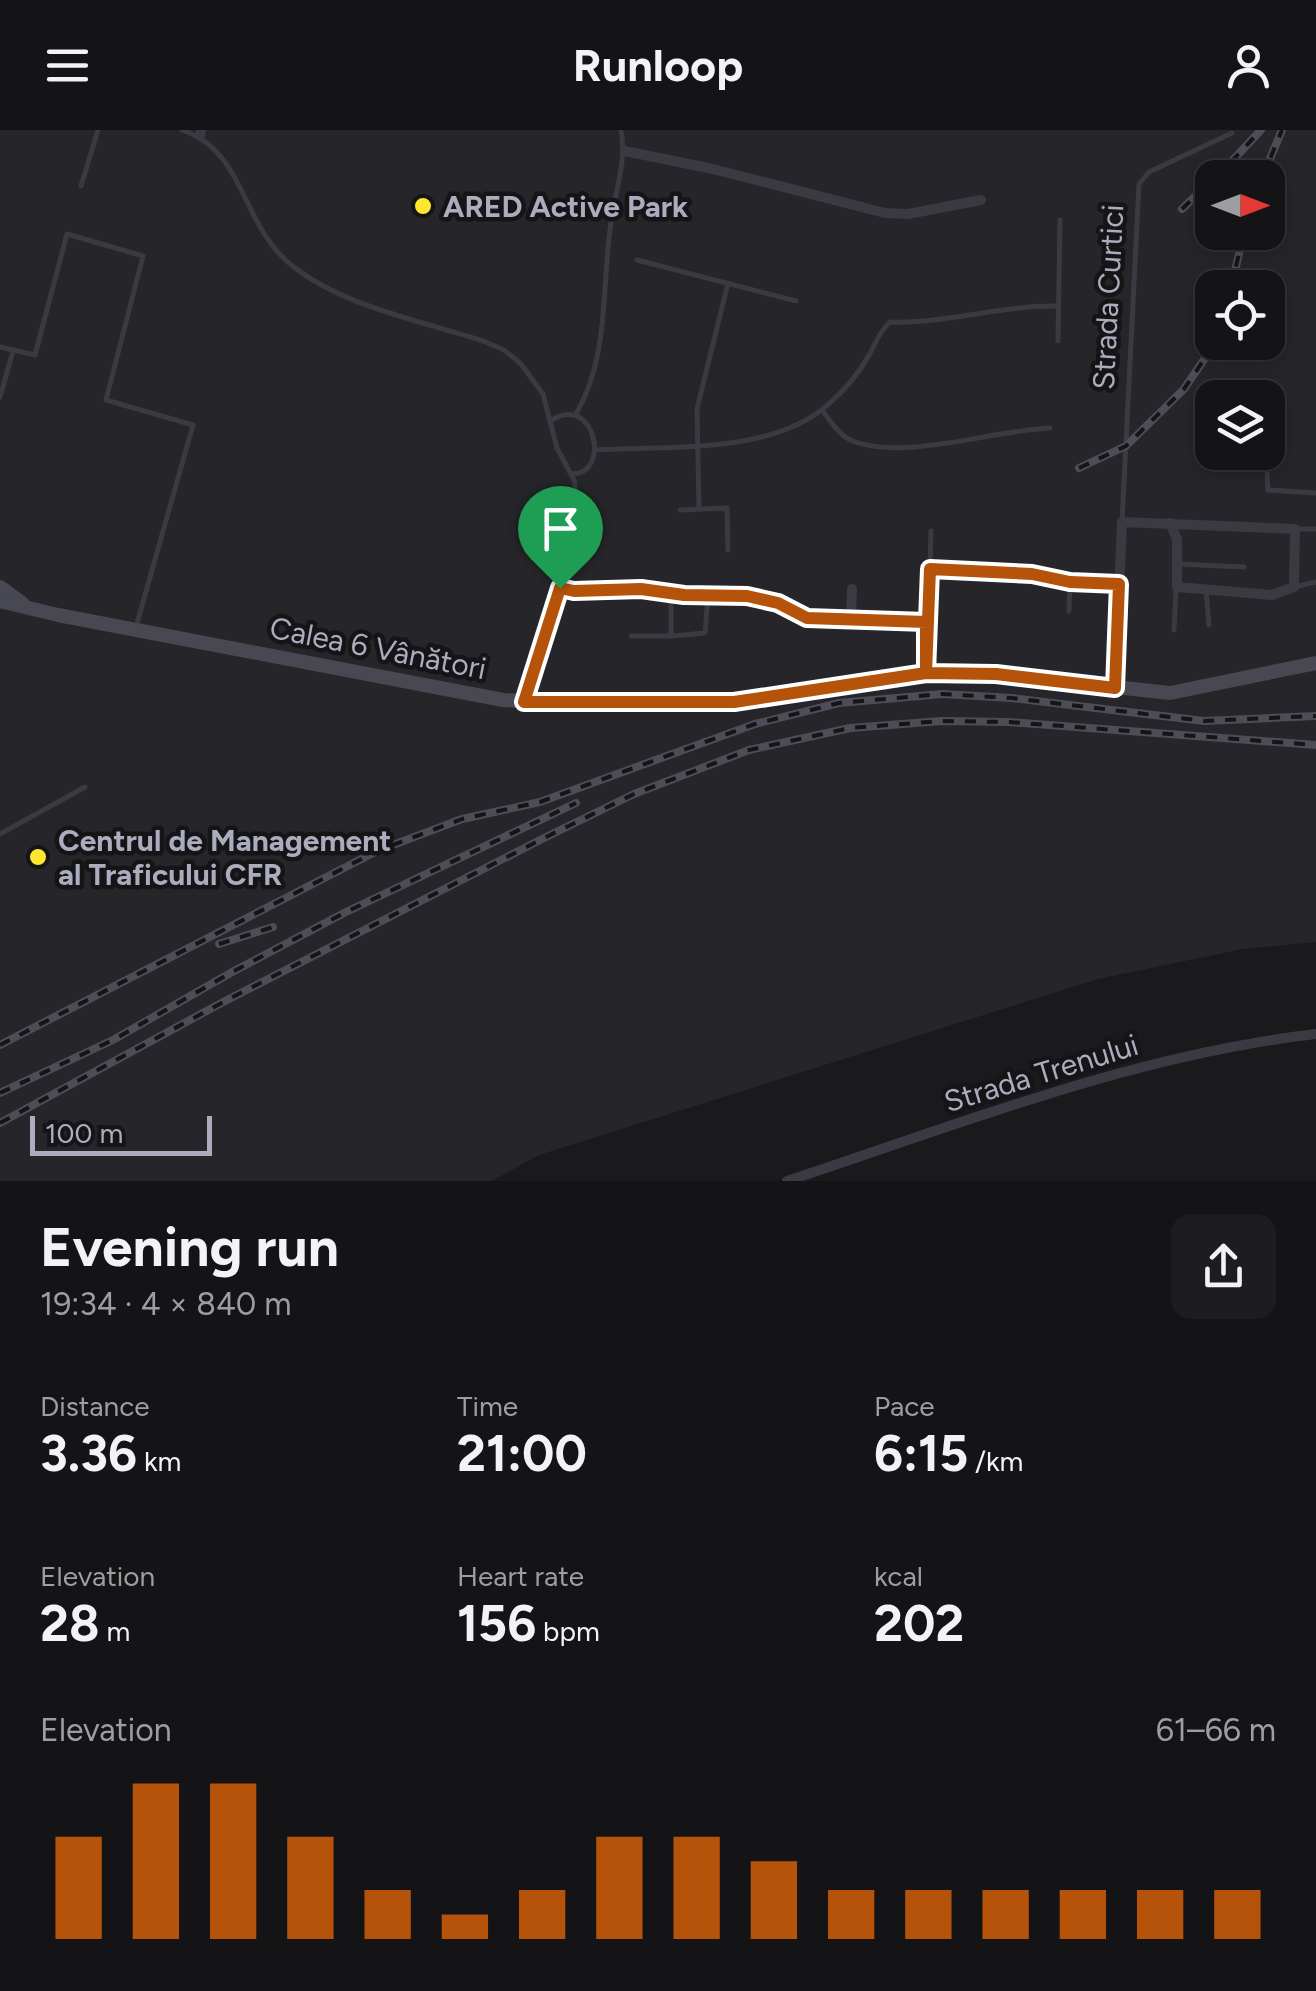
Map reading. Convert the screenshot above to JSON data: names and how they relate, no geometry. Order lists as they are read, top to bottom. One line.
{"streets":{"main road":["Calea 6 Vânători"],"street":["Strada Curtici","Strada Trenului"]},"crossings":[["Strada Curtici","Calea 6 Vânători"]],"places":["ARED Active Park","Centrul de Management al Traficului CFR"],"scale_bar":"100 m","north":"right","page":{"header":"Runloop","scale":"100 m","heading":["Evening run","19:34 · 4 × 840 m"],"stats":[["Distance","3.36 km"],["Time","21:00"],["Pace","6:15 /km"],["Elevation","28 m"],["Heart rate","156 bpm"],["kcal","202"]],"chart":["Elevation","61–66 m"]}}
